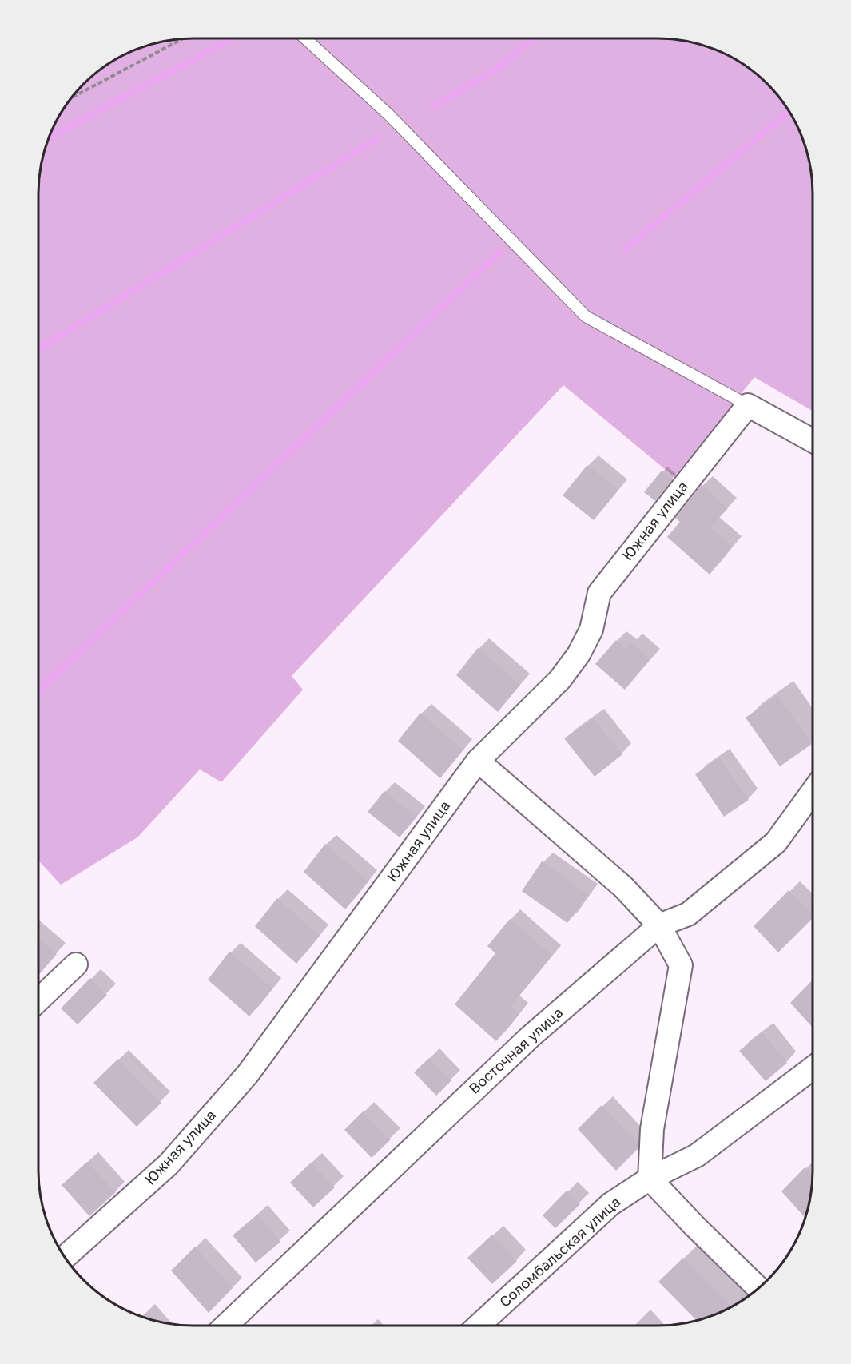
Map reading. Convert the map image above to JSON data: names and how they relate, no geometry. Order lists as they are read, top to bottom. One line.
{"streets":{"street":["Южная улица","Восточная улица","Соломбальская улица"]}}
